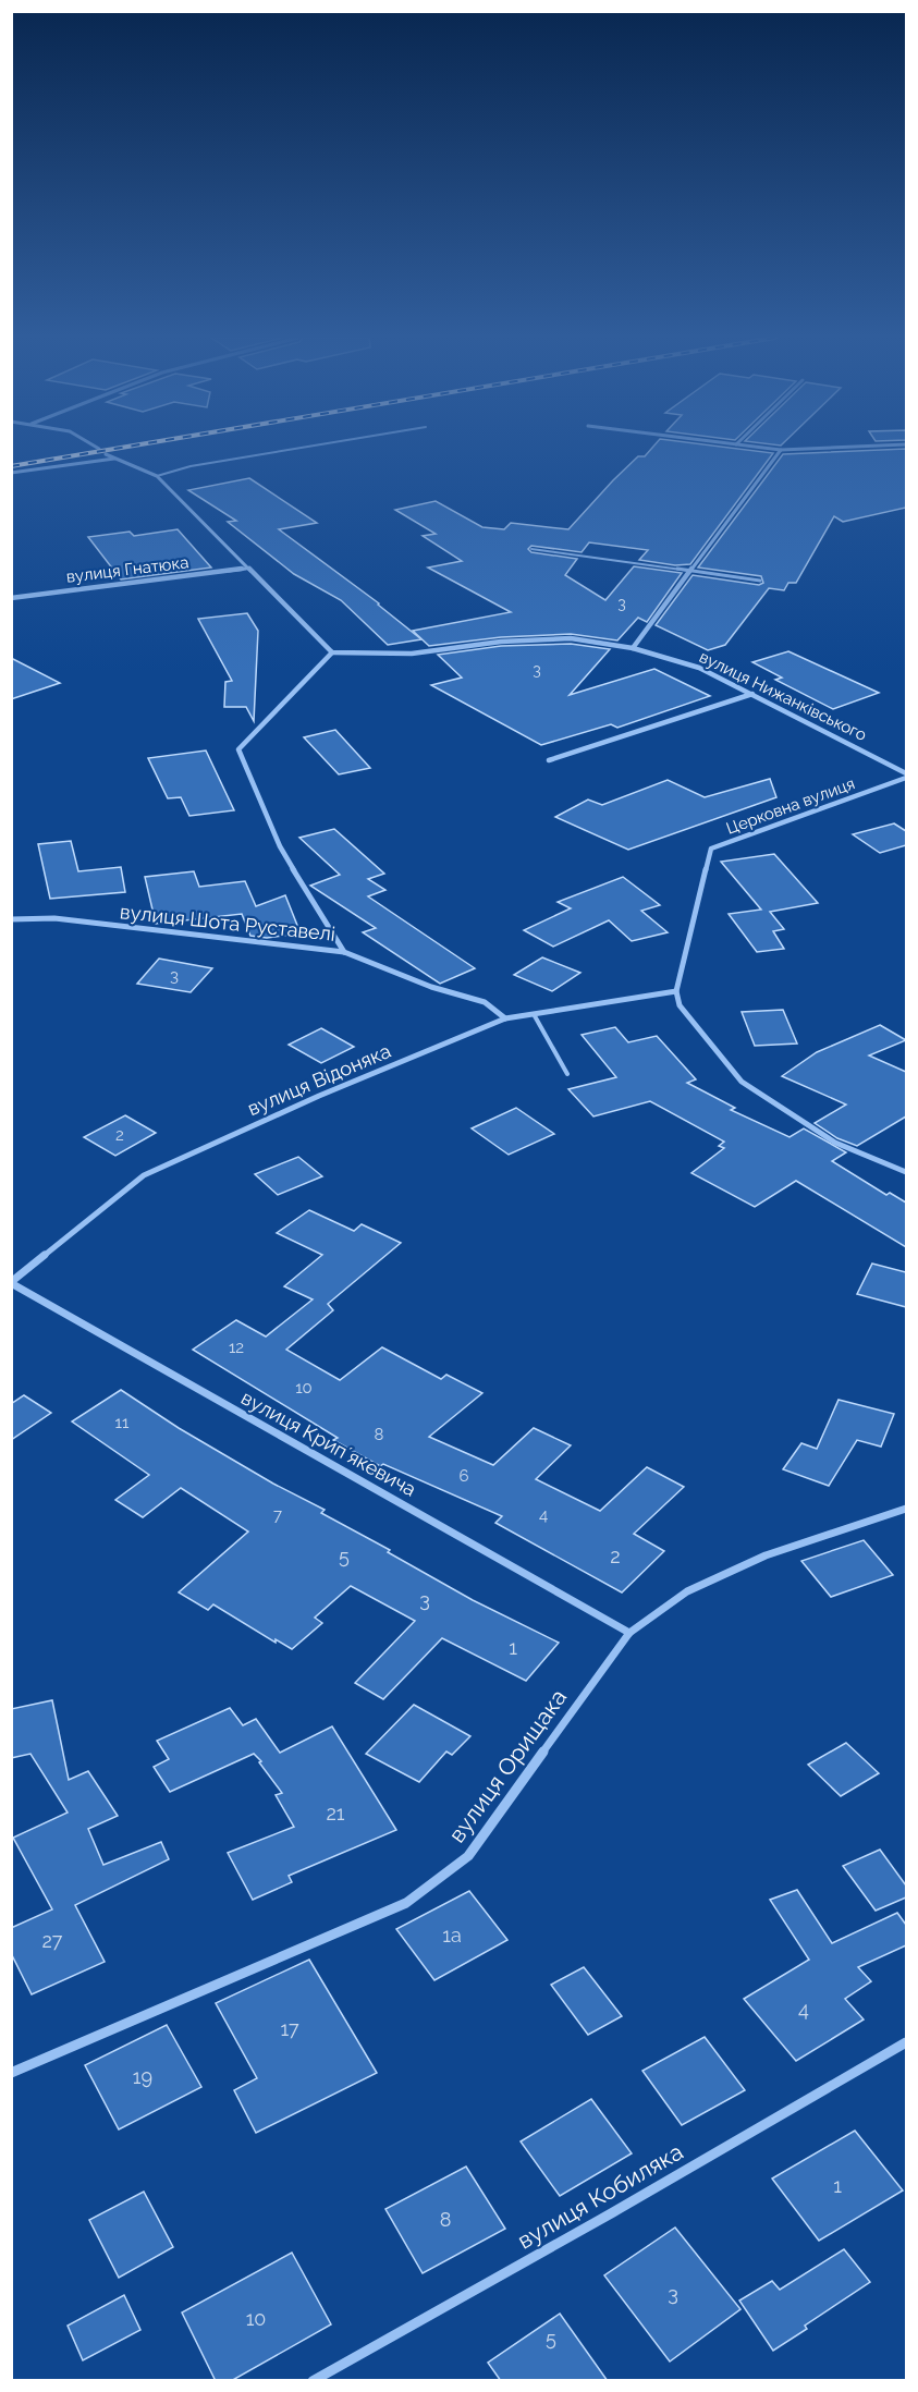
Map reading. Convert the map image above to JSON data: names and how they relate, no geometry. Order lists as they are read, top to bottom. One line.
{"streets":{"street":["вулиця Гнатюка","вулиця Нижанківського","Церковна вулиця","вулиця Шота Руставелі","вулиця Відоняка","вулиця Крипʼякевича","вулиця Орищака","вулиця Кобиляка"]},"crossings":[["вулиця Нижанківського","Церковна вулиця"],["Церковна вулиця","вулиця Відоняка"],["вулиця Шота Руставелі","вулиця Відоняка"],["вулиця Відоняка","вулиця Крипʼякевича"],["вулиця Крипʼякевича","вулиця Орищака"]],"house_numbers":["3","3","3","2","12","10","11","8","6","7","4","5","2","3","1","21","1а","27","4","17","19","1","8","3","10","5"]}
